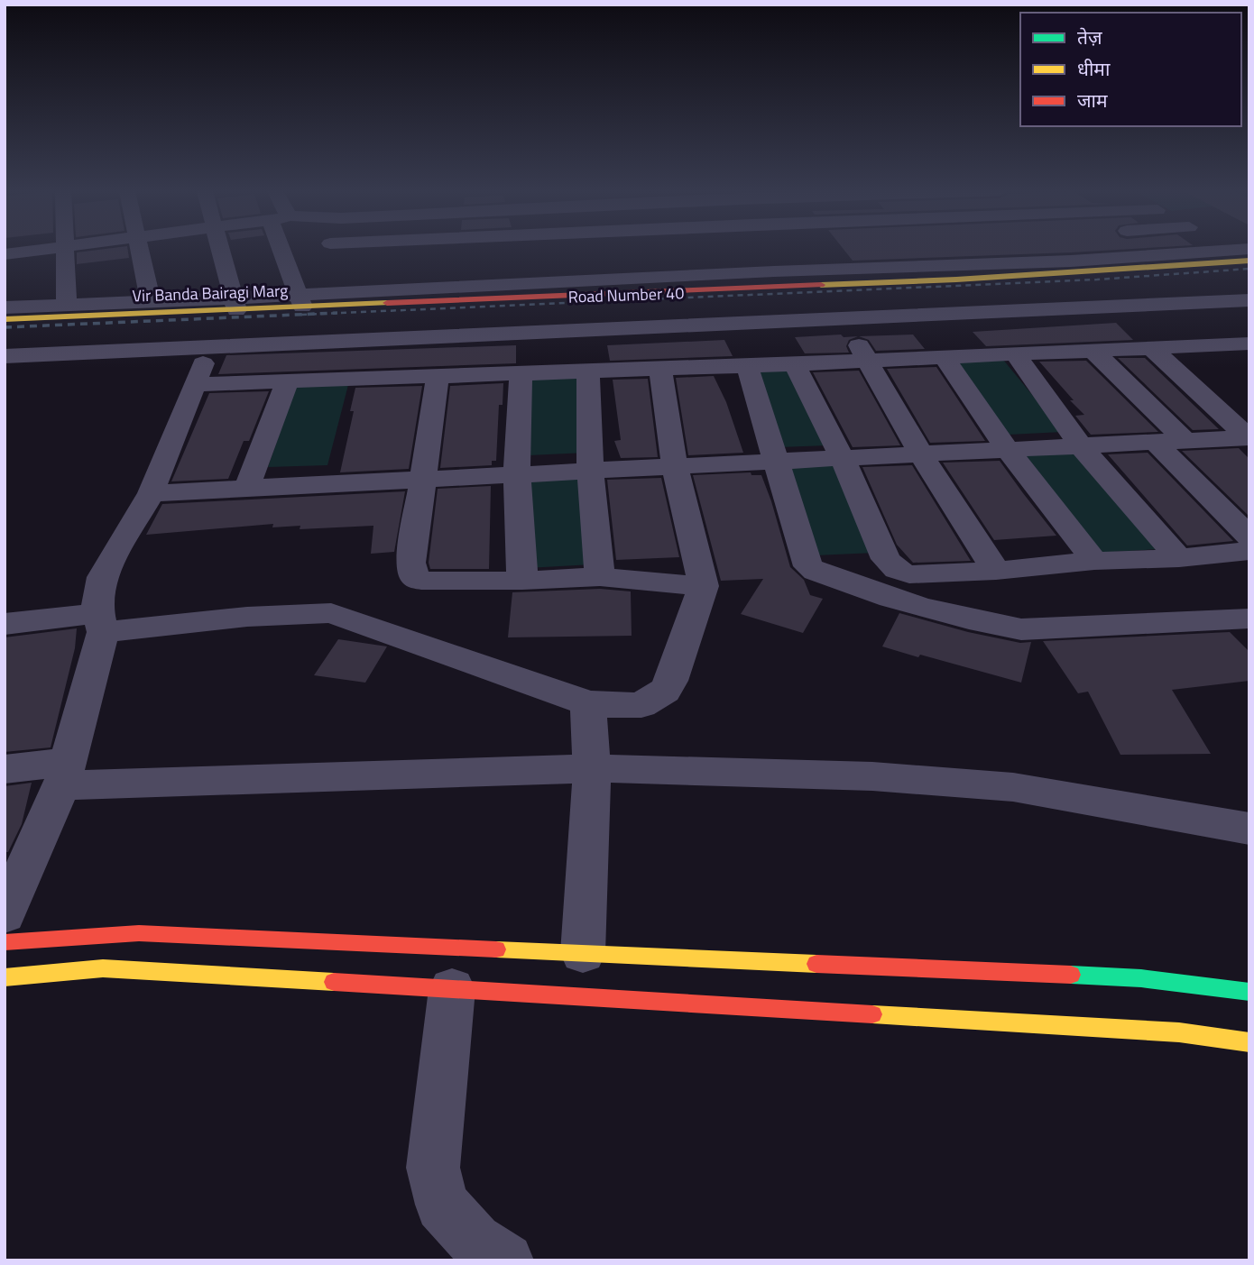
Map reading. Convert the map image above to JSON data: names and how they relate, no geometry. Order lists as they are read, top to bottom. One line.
{"streets":{"street":["Vir Banda Bairagi Marg"]},"legend":["तेज़","धीमा","जाम"]}
